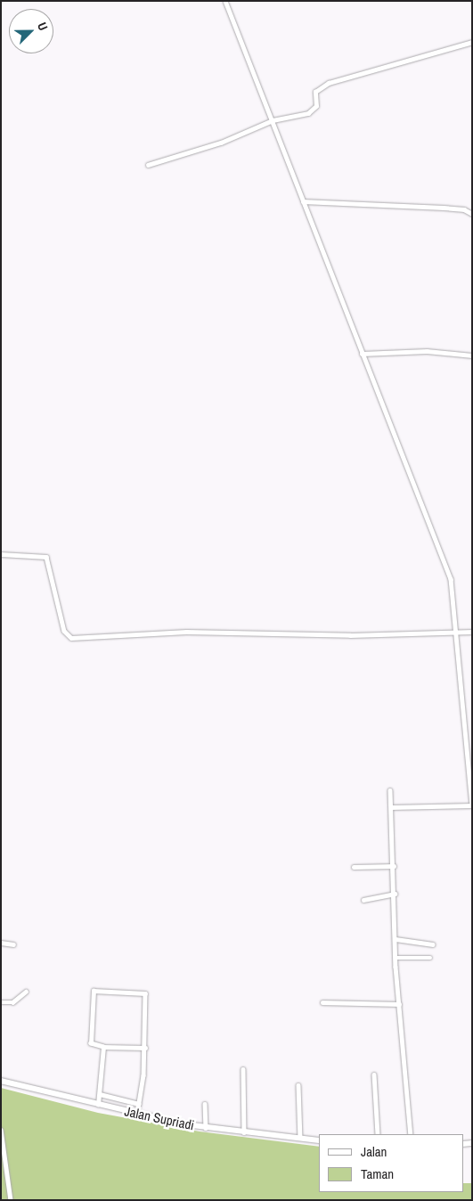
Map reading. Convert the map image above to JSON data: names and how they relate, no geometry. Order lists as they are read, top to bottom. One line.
{"streets":{"main road":["Jalan Supriadi"]},"legend":["Jalan","Taman"],"north":"top right"}
